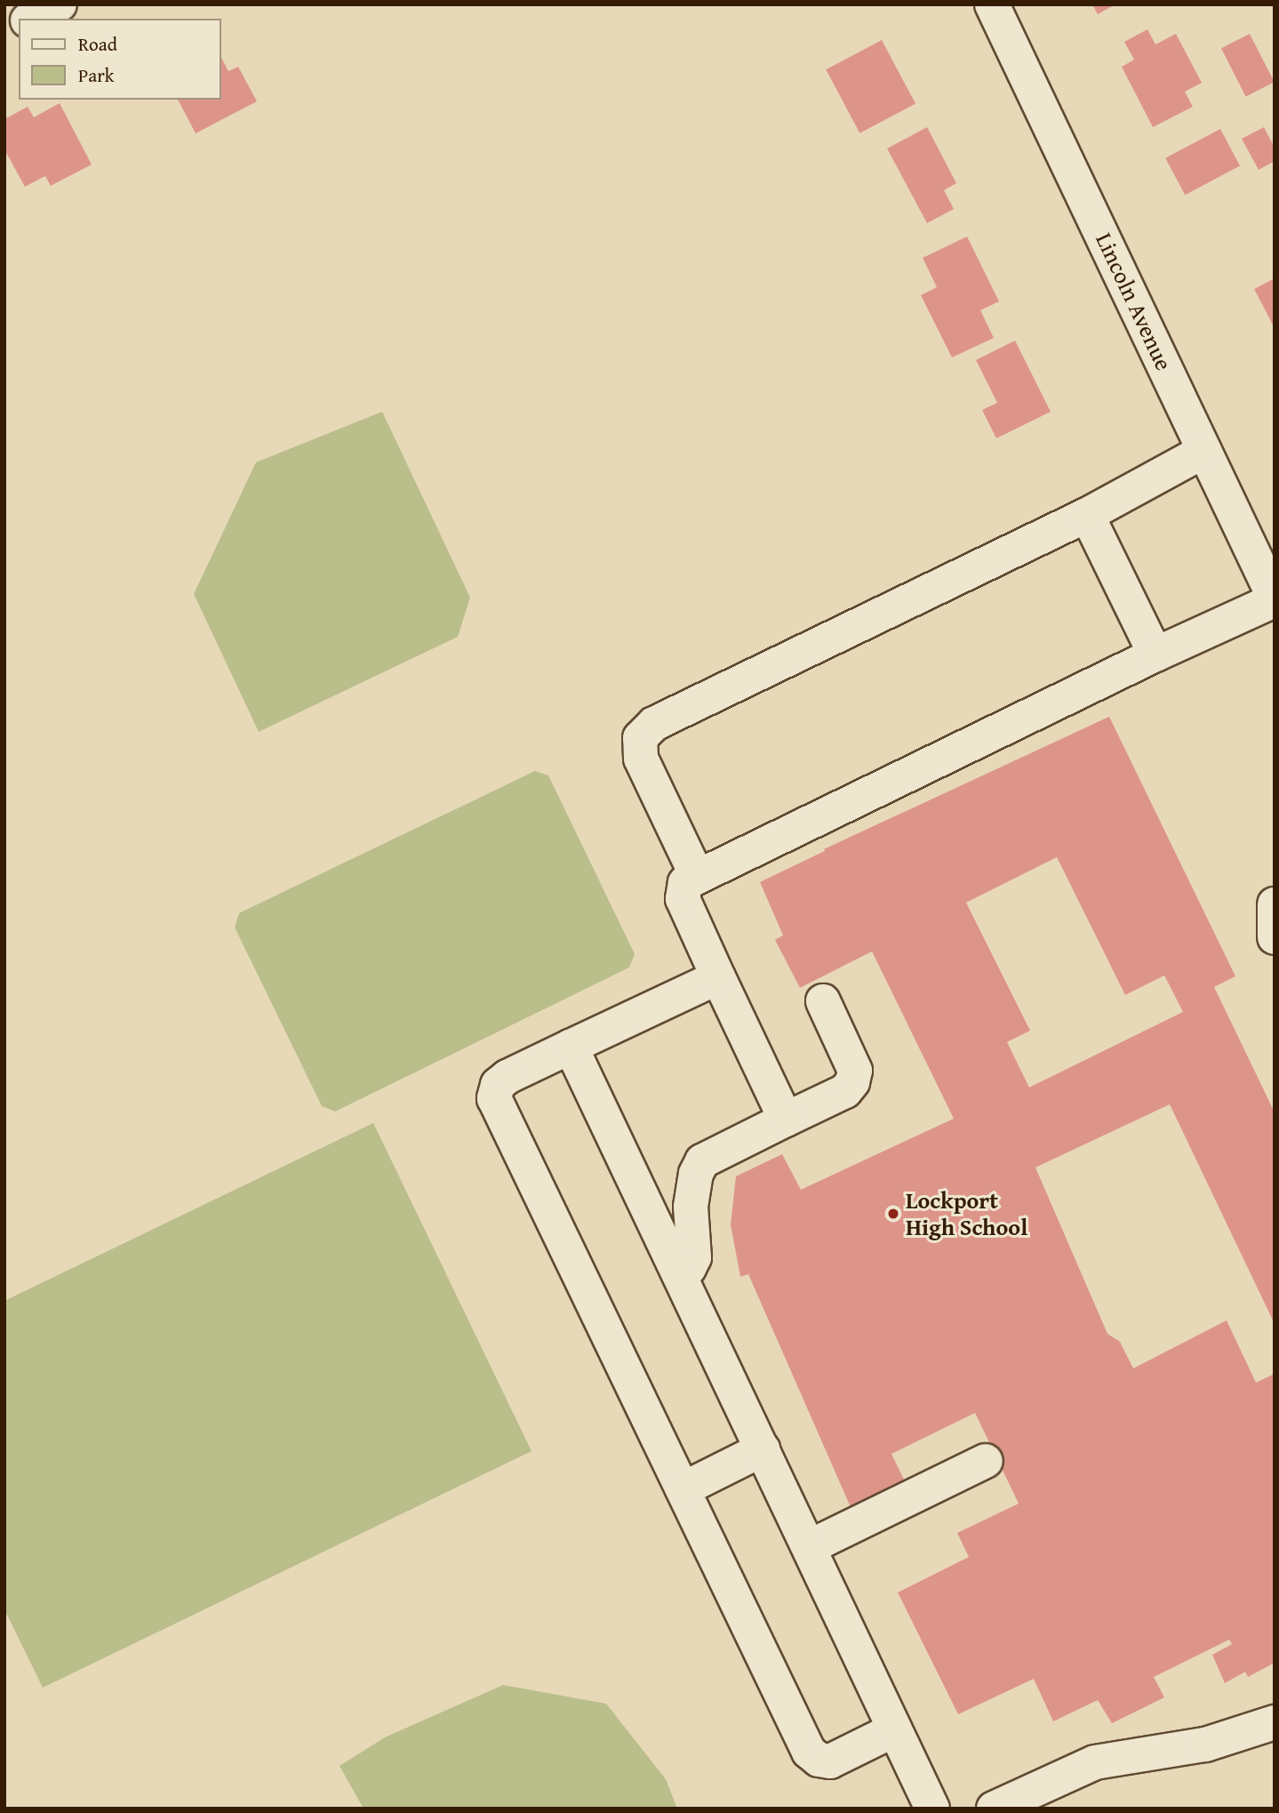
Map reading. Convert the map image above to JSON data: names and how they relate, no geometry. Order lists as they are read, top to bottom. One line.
{"streets":{"street":["Lincoln Avenue"]},"places":["Lockport High School"],"legend":["Road","Park"]}
